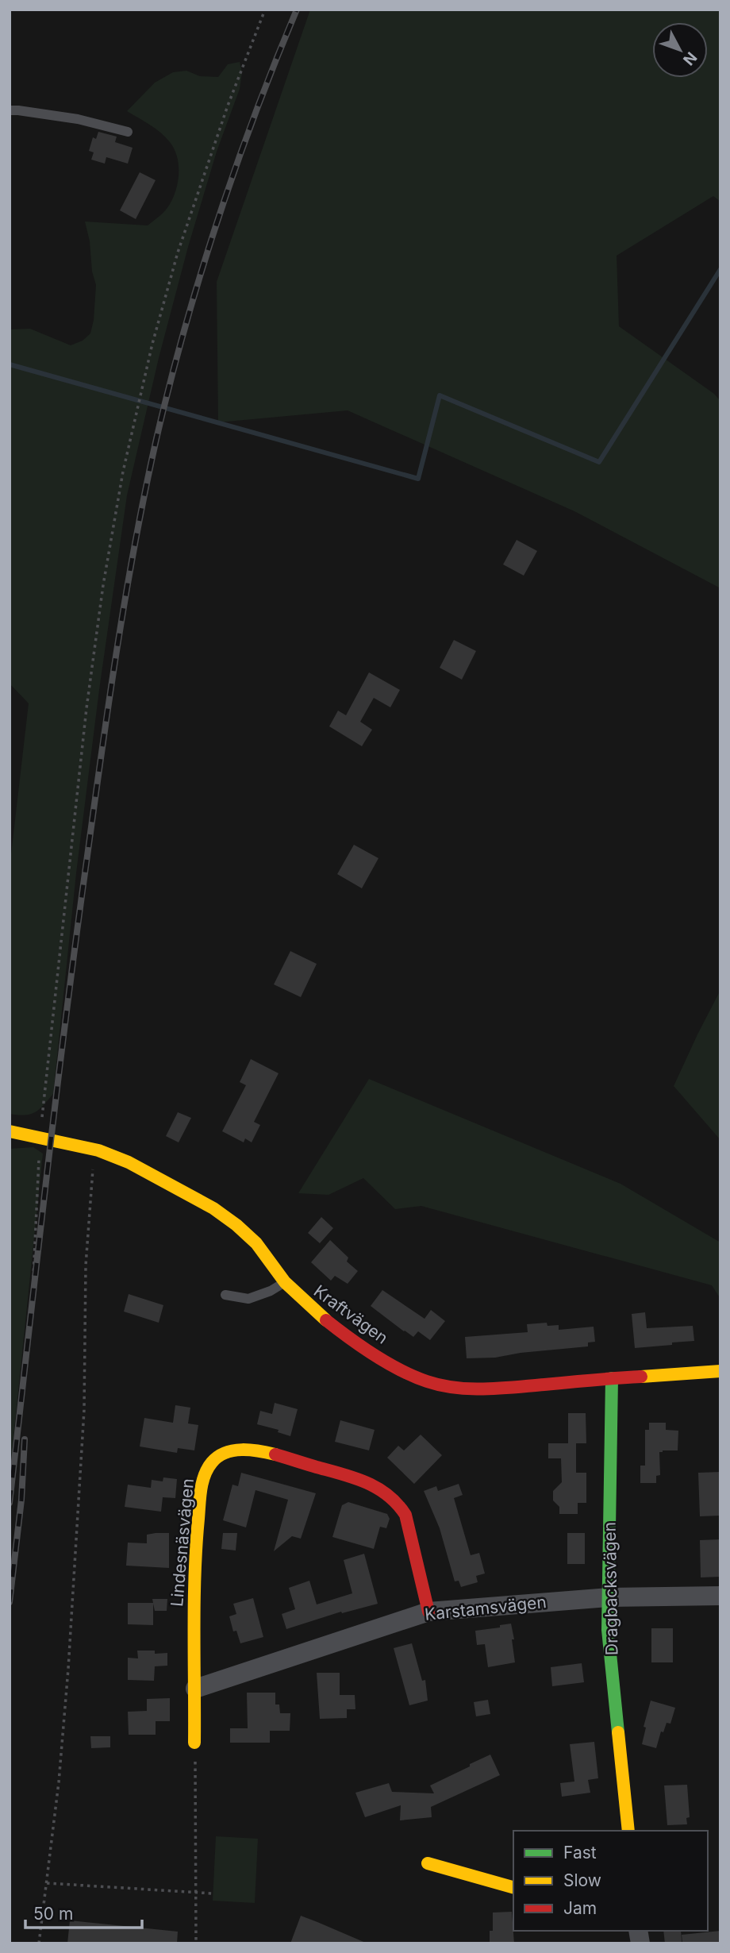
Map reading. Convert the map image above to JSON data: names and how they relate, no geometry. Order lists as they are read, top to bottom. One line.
{"streets":{"street":["Kraftvägen","Lindesnäsvägen","Dragbacksvägen","Karstamsvägen"]},"crossings":[["Kraftvägen","Dragbacksvägen"],["Lindesnäsvägen","Karstamsvägen"],["Dragbacksvägen","Karstamsvägen"]],"legend":["Fast","Slow","Jam"],"scale_bar":"50 m","north":"bottom right"}
